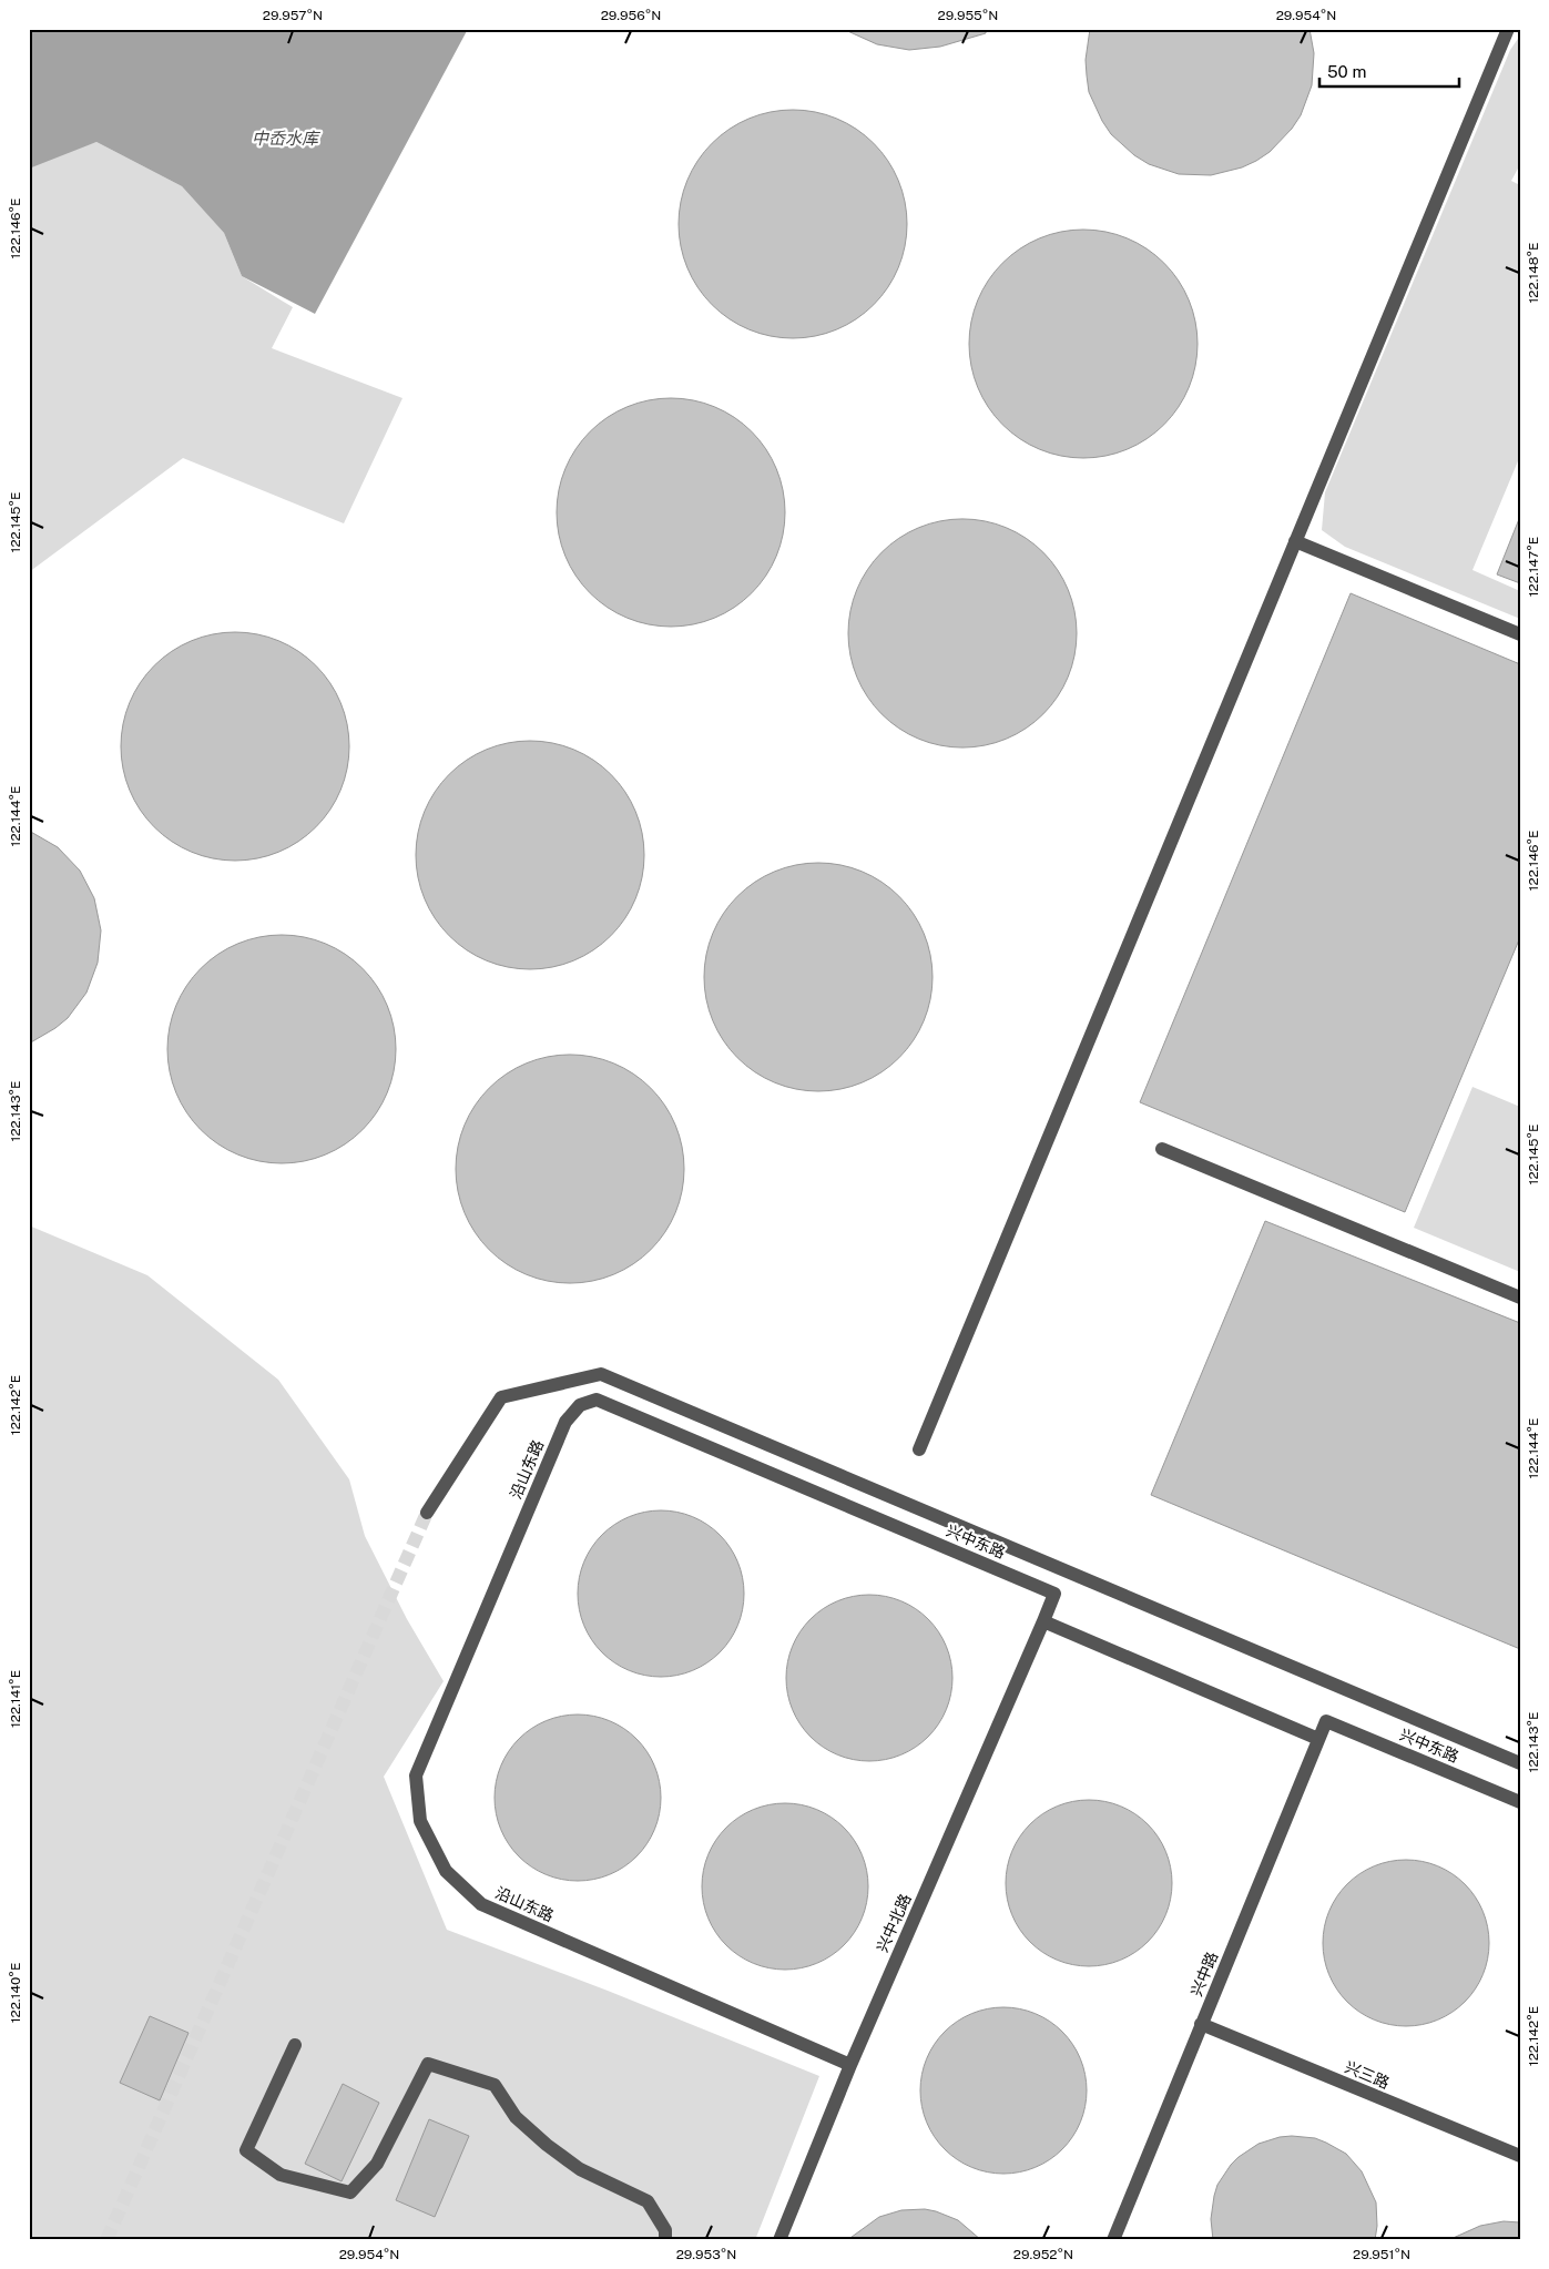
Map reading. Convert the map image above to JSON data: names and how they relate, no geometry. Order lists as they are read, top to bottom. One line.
{"streets":{"lane":["沿山东路","兴中东路","兴中北路","兴中路","兴三路"]},"crossings":[["沿山东路","兴中东路"],["沿山东路","兴中北路"],["兴中东路","兴中北路"],["兴中东路","兴中路"],["兴中路","兴三路"]],"water":["中岙水库"],"scale_bar":"50 m","coordinates":["29.957°N","29.956°N","29.955°N","29.954°N","122.146°E","122.148°E","122.145°E","122.147°E","122.144°E","122.143°E","122.142°E","122.141°E","122.140°E","29.953°N","29.952°N","29.951°N"]}
